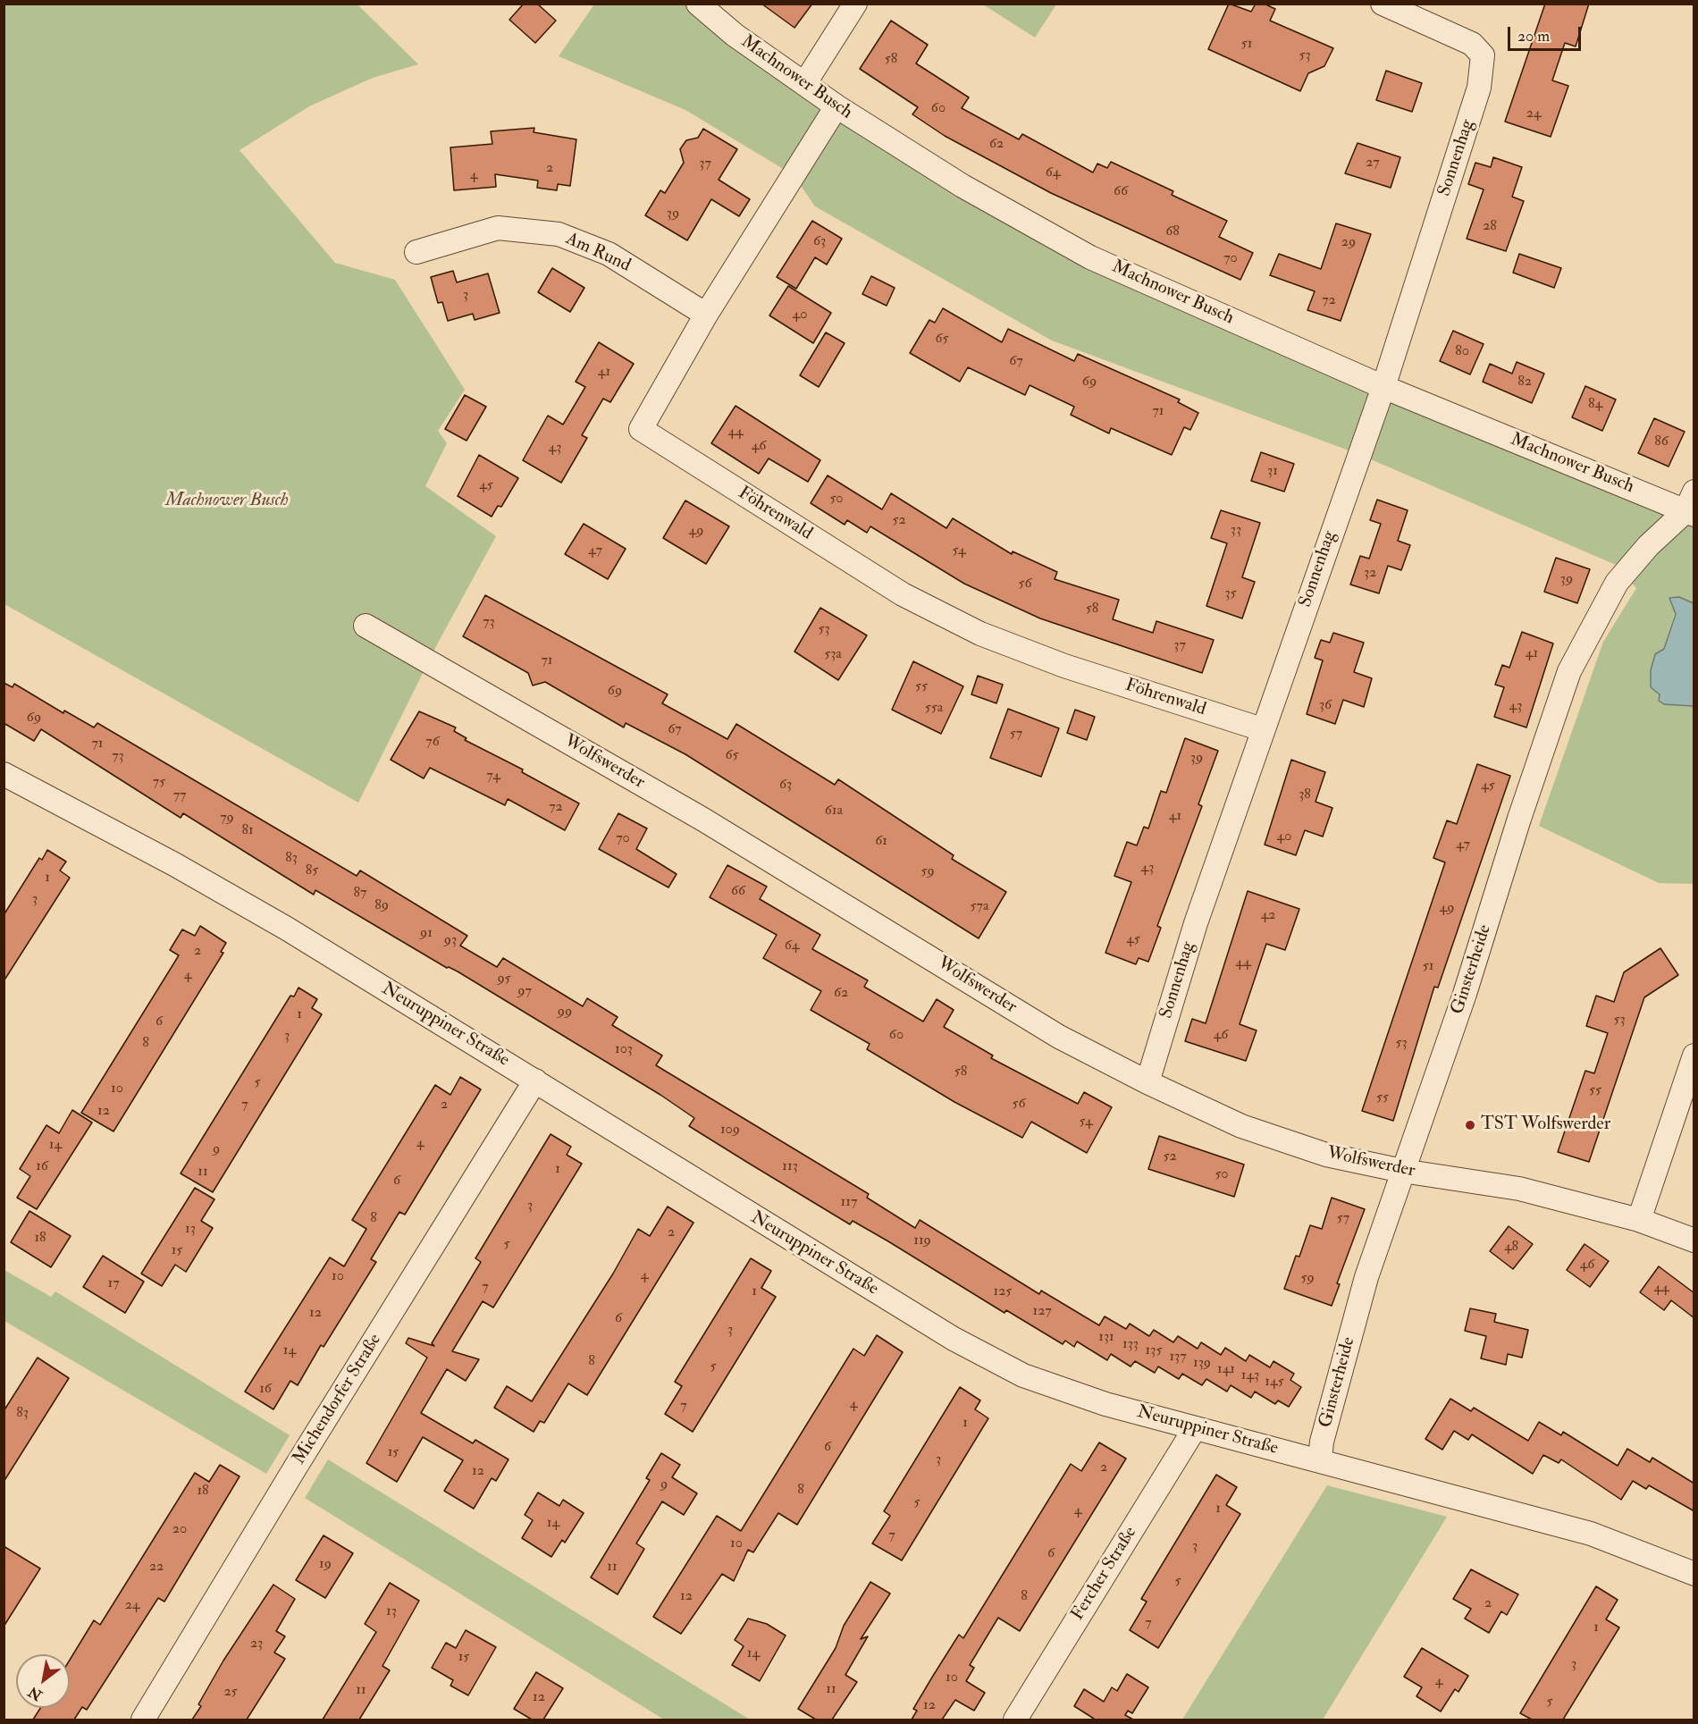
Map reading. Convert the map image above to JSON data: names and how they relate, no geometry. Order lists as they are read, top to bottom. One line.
{"streets":{"street":["Machnower Busch","Sonnenhag","Am Rund","Föhrenwald","Wolfswerder","Ginsterheide","Neuruppiner Straße","Michendorfer Straße","Fercher Straße"]},"crossings":[["Machnower Busch","Sonnenhag"],["Machnower Busch","Föhrenwald"],["Machnower Busch","Ginsterheide"],["Sonnenhag","Föhrenwald"],["Sonnenhag","Wolfswerder"],["Am Rund","Föhrenwald"],["Wolfswerder","Ginsterheide"],["Ginsterheide","Neuruppiner Straße"],["Neuruppiner Straße","Michendorfer Straße"],["Neuruppiner Straße","Fercher Straße"]],"parks":["Machnower Busch"],"places":["TST Wolfswerder"],"house_numbers":["51","53","58","60","24","62","27","37","2","64","4","66","39","28","68","63","29","70","3","72","40","65","80","67","41","69","82","84","71","44","86","46","43","31","45","50","52","33","49","47","54","32","39","56","35","58","73","53","37","41","53a","71","55","69","36","43","55a","69","67","57","76","71","65","73","39","74","75","63","45","38","77","72","61a","41","79","81","40","70","61","47","83","43","85","59","1","66","87","3","89","57a","49","42","91","45","93","64","2","44","51","4","95","97","62","99","1","53","6","60","46","3","8","53","103","58","5","10","55","55","56","7","2","12","54","109","4","14","9","52","16","113","1","11","50","6","117","3","8","57","13","2","18","119","5","48","15","46","4","10","59","17","7","44","1","125","127","12","6","3","131","133","14","135","137","8","139","5","141","143","145","16","4","7","83","1","6","15","3","2","12","9","8","18","5","1","4","14","20","7","10","3","6","19","22","11","5","12","8","2","24","13","7","1","23","14","15","3","10","4","11","11","25","12","5","12"],"scale_bar":"20 m","north":"bottom left"}
